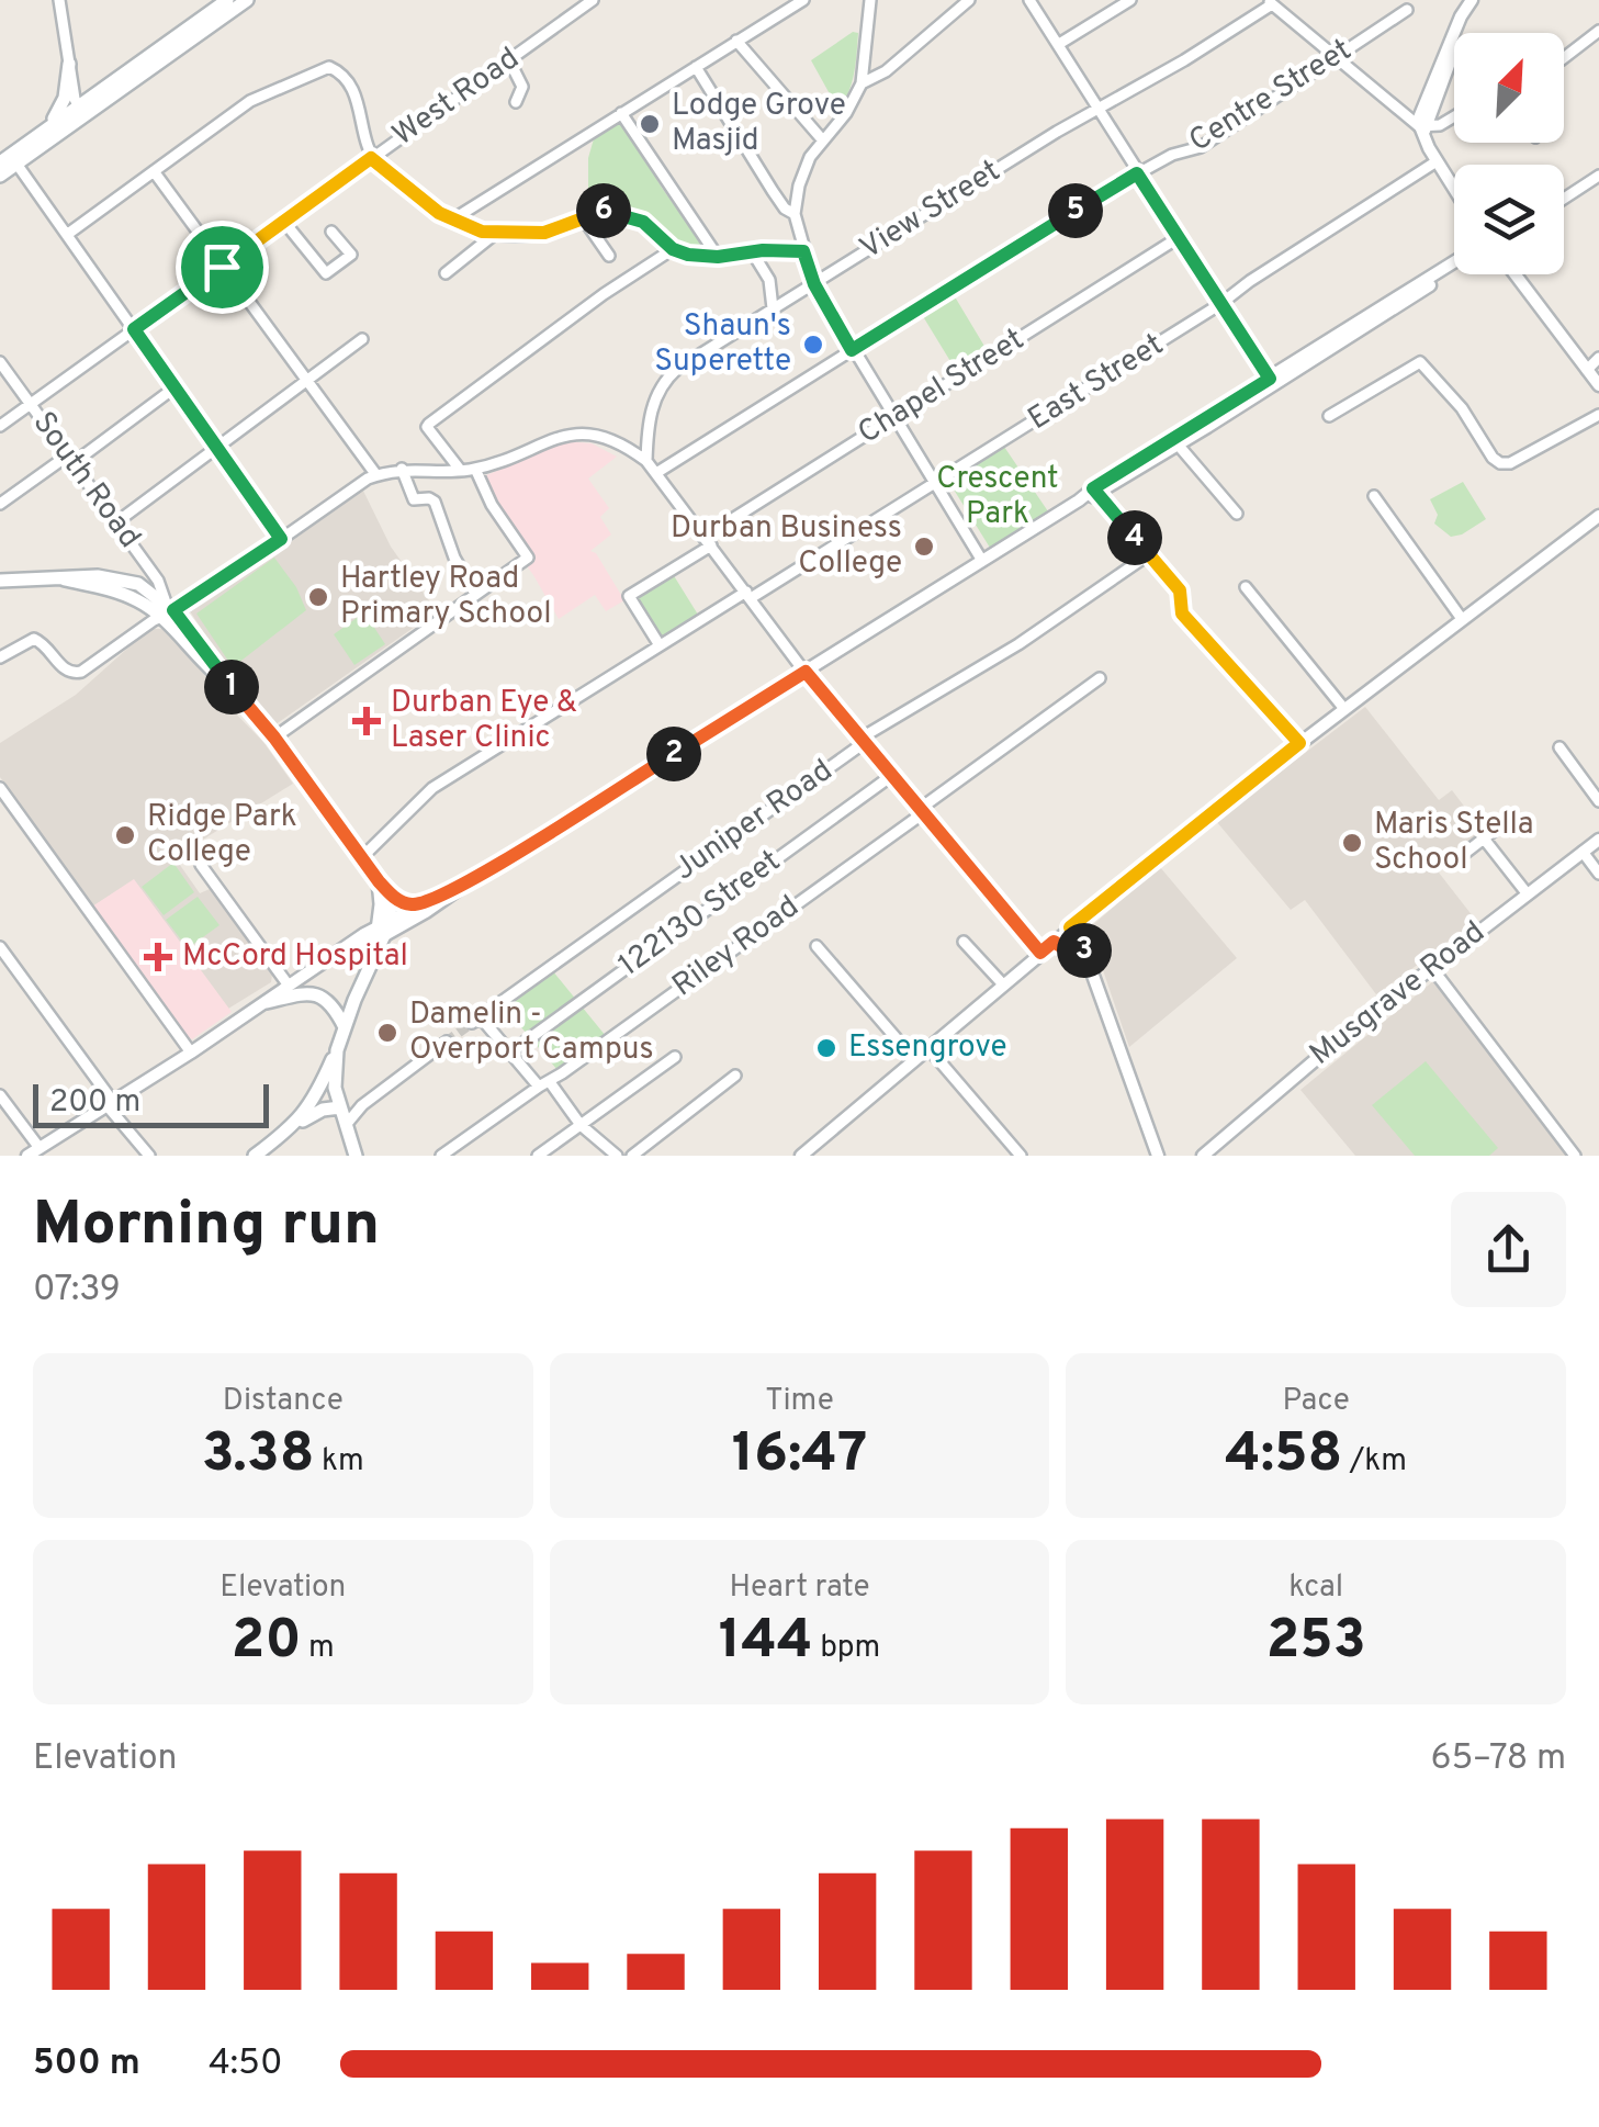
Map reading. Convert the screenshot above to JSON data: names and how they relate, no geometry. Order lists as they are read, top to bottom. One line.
{"streets":{"main road":["South Road"],"street":["Centre Street","West Road","View Street","East Street","Chapel Street","Juniper Road","122130 Street","Riley Road","Musgrave Road"]},"crossings":[["West Road","South Road"],["East Street","Chapel Street"],["East Street","South Road"],["Juniper Road","122130 Street"]],"parks":["Crescent Park"],"places":{"other":["Lodge Grove Masjid","Shaun's Superette","Durban Business College","Hartley Road Primary School","Ridge Park College","Maris Stella School","Damelin - Overport Campus","Essengrove"],"health":["Durban Eye & Laser Clinic","McCord Hospital"]},"scale_bar":"200 m","north":"top right","page":{"pins":["5","6","4","1","2","3"],"scale":"200 m","heading":["Morning run","07:39"],"stats":[["Distance","3.38 km"],["Time","16:47"],["Pace","4:58 /km"],["Elevation","20 m"],["Heart rate","144 bpm"],["kcal","253"]],"chart":["Elevation","65–78 m"],"list":[{"name":"500 m","note":"4:50"}]}}
